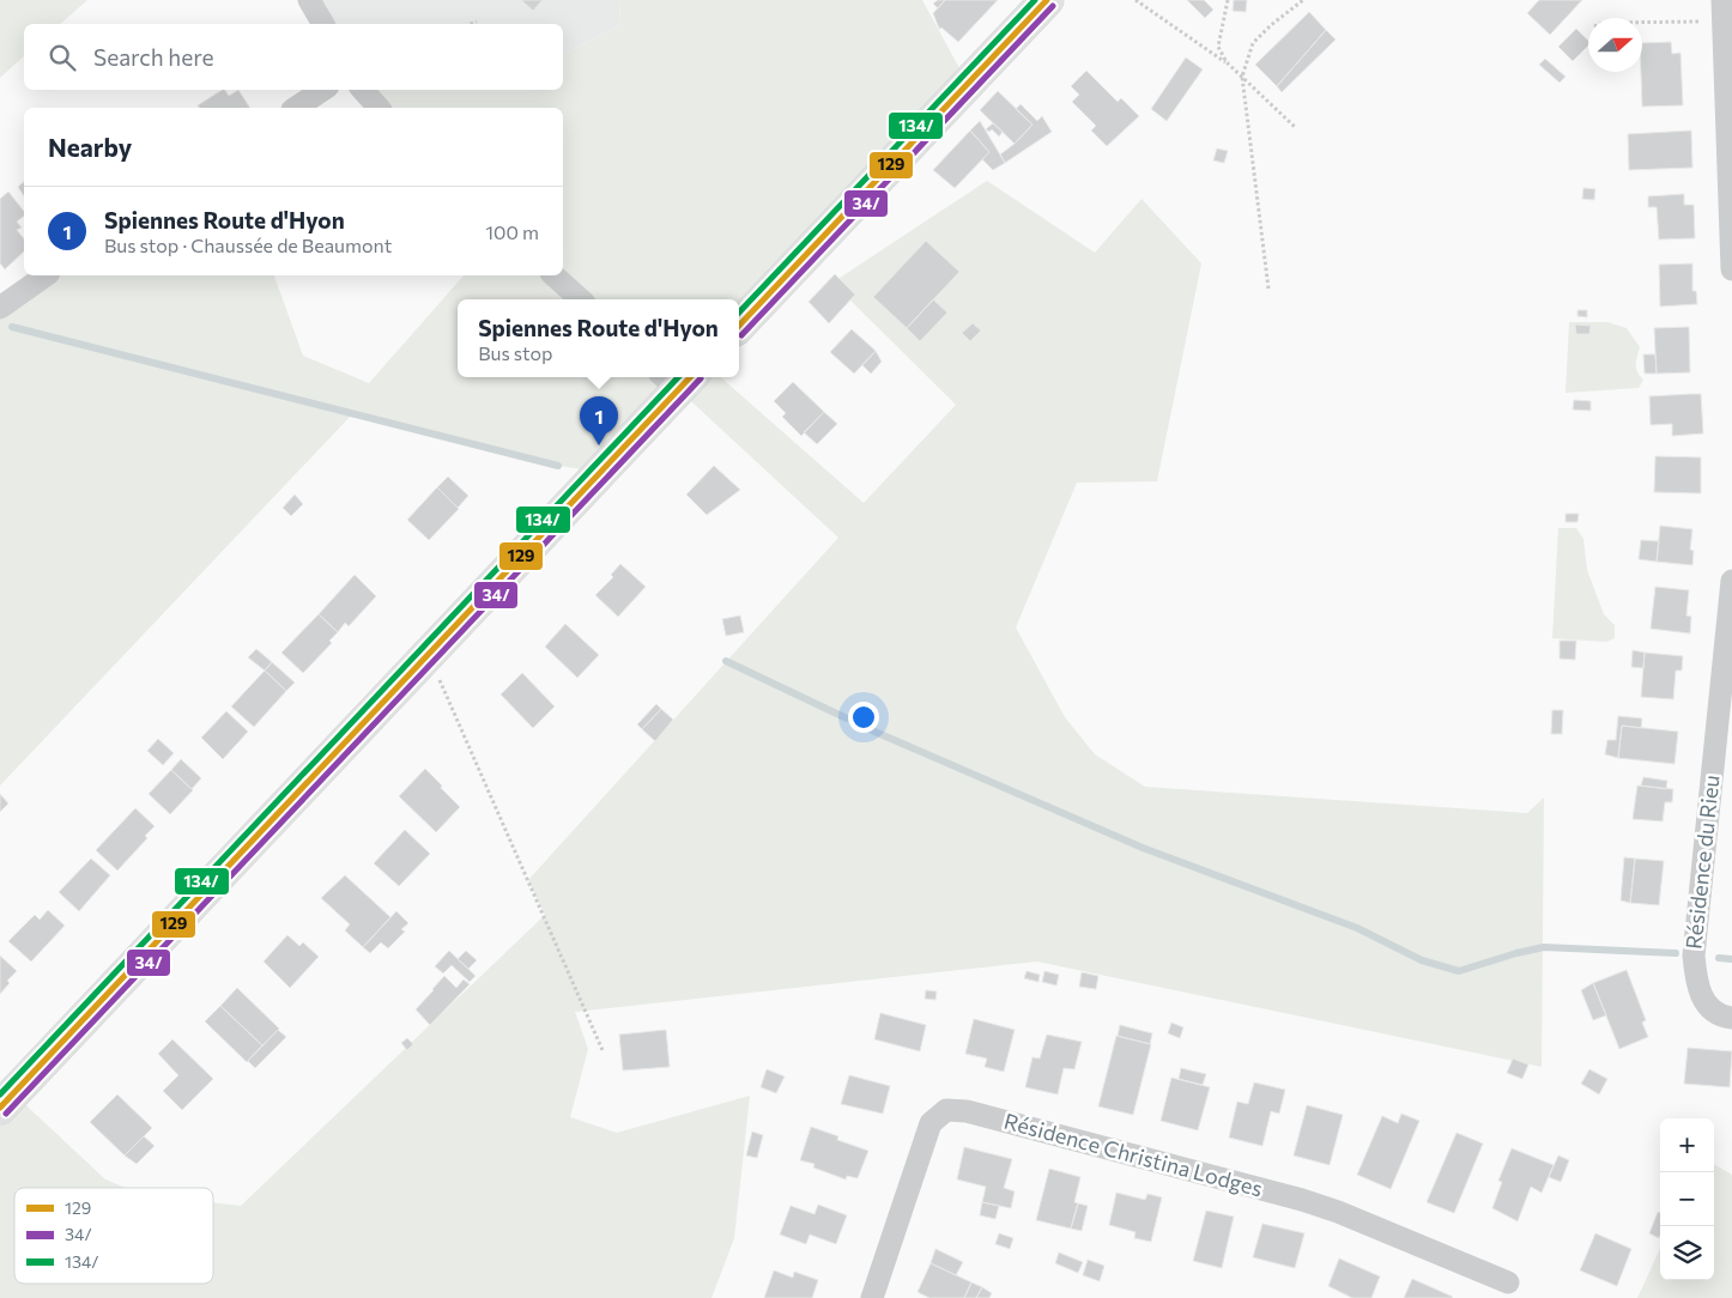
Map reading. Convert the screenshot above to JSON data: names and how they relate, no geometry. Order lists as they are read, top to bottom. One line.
{"streets":{"street":["Résidence du Rieu","Résidence Christina Lodges"]},"lines":["transit line 129","transit line 134/","transit line 34/"],"legend":["129","34/","134/"],"north":"right","page":{"search":"Search here","heading":"Nearby","list":[{"mark":"1","name":"Spiennes Route d'Hyon","note":"Bus stop · Chaussée de Beaumont","value":"100 m"}],"popup":["Spiennes Route d'Hyon","Bus stop"],"pins":"1","map_buttons":["+","−"]}}
